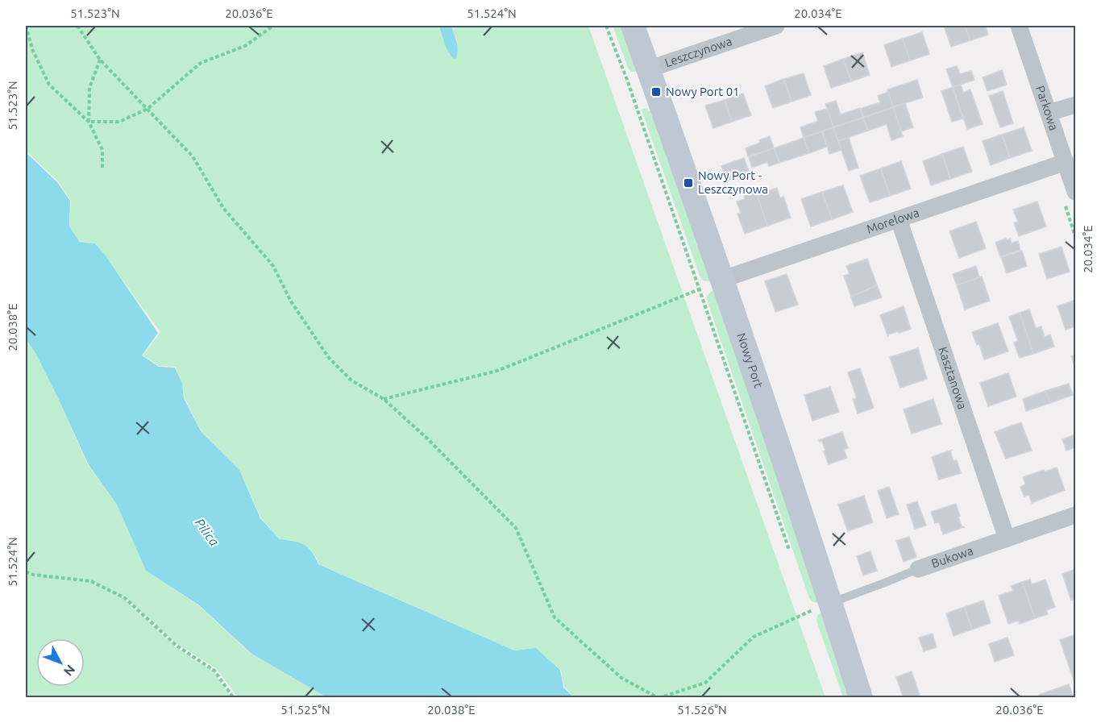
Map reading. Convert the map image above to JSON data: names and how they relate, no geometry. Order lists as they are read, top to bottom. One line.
{"streets":{"street":["Leszczynowa","Parkowa","Morelowa","Nowy Port","Kasztanowa","Bukowa"]},"crossings":[["Leszczynowa","Nowy Port"],["Parkowa","Morelowa"],["Morelowa","Nowy Port"],["Morelowa","Kasztanowa"],["Nowy Port","Bukowa"],["Kasztanowa","Bukowa"]],"water":["Pilica"],"places":{"transit":["Nowy Port 01","Nowy Port - Leszczynowa"]},"north":"bottom right","coordinates":["51.523°N","20.036°E","51.524°N","20.034°E","20.038°E","51.525°N","51.526°N"]}
